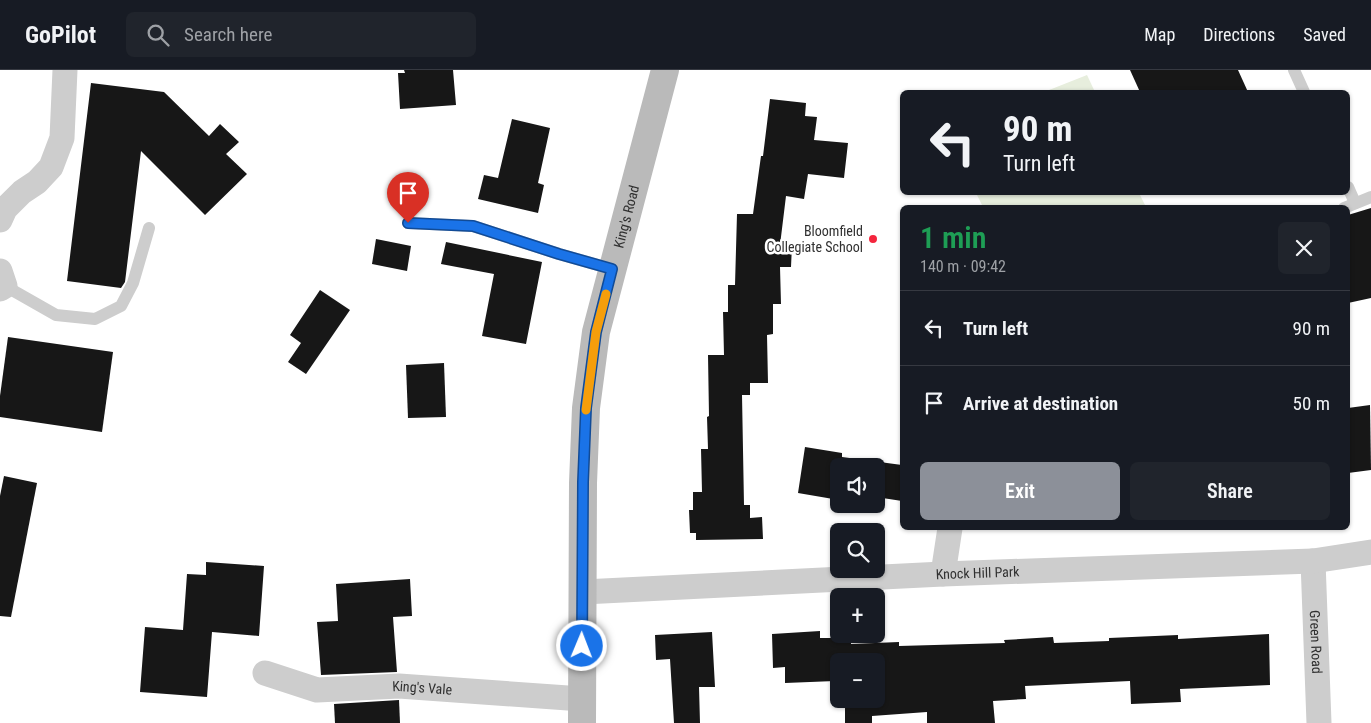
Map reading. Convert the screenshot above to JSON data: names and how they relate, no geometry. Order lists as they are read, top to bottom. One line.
{"streets":{"street":["King's Road","Knock Hill Park","Green Road","King's Vale"]},"crossings":[["King's Road","Knock Hill Park"],["King's Road","King's Vale"],["Knock Hill Park","Green Road"]],"places":["Bloomfield Collegiate School"],"page":{"header":"GoPilot","search":"Search here","nav":["Map","Directions","Saved"],"turn":["90 m","Turn left"],"heading":["1 min","140 m · 09:42"],"list":[{"name":"Turn left","value":"90 m"},{"name":"Arrive at destination","value":"50 m"}],"buttons":["Exit","Share"],"map_buttons":["+","−"]}}
